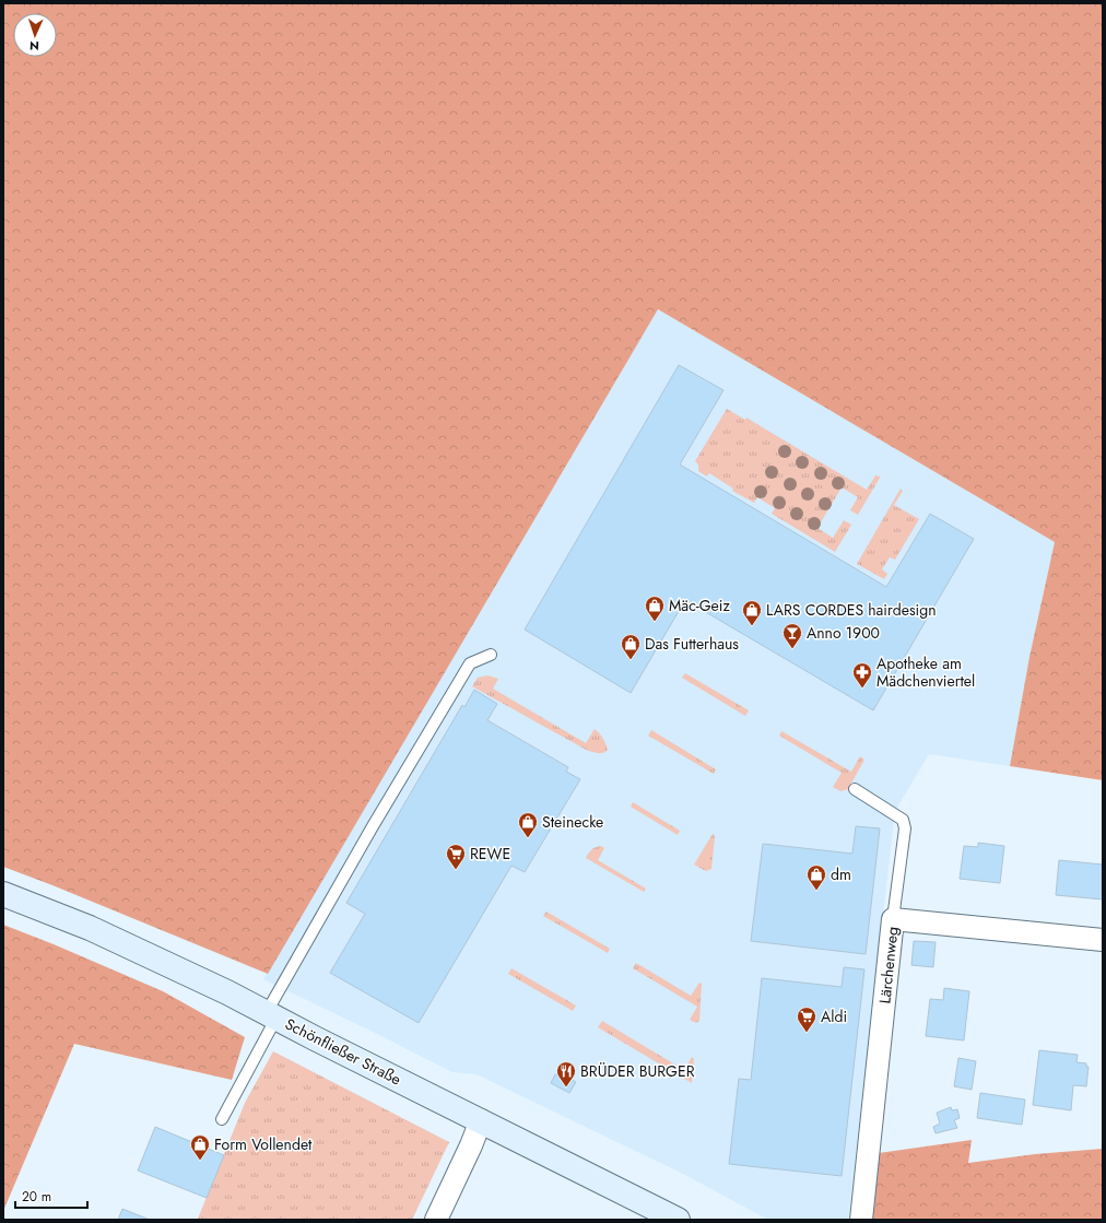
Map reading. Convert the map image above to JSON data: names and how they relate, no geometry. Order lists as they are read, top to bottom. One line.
{"streets":{"main road":["Schönfließer Straße"],"street":["Lärchenweg"]},"places":{"shop":["Mäc-Geiz","LARS CORDES hairdesign","Das Futterhaus","Steinecke","dm","Form Vollendet"],"bar":["Anno 1900"],"pharmacy":["Apotheke am Mädchenviertel"],"supermarket":["REWE","Aldi"],"restaurant":["BRÜDER BURGER"]},"scale_bar":"20 m","north":"bottom"}
